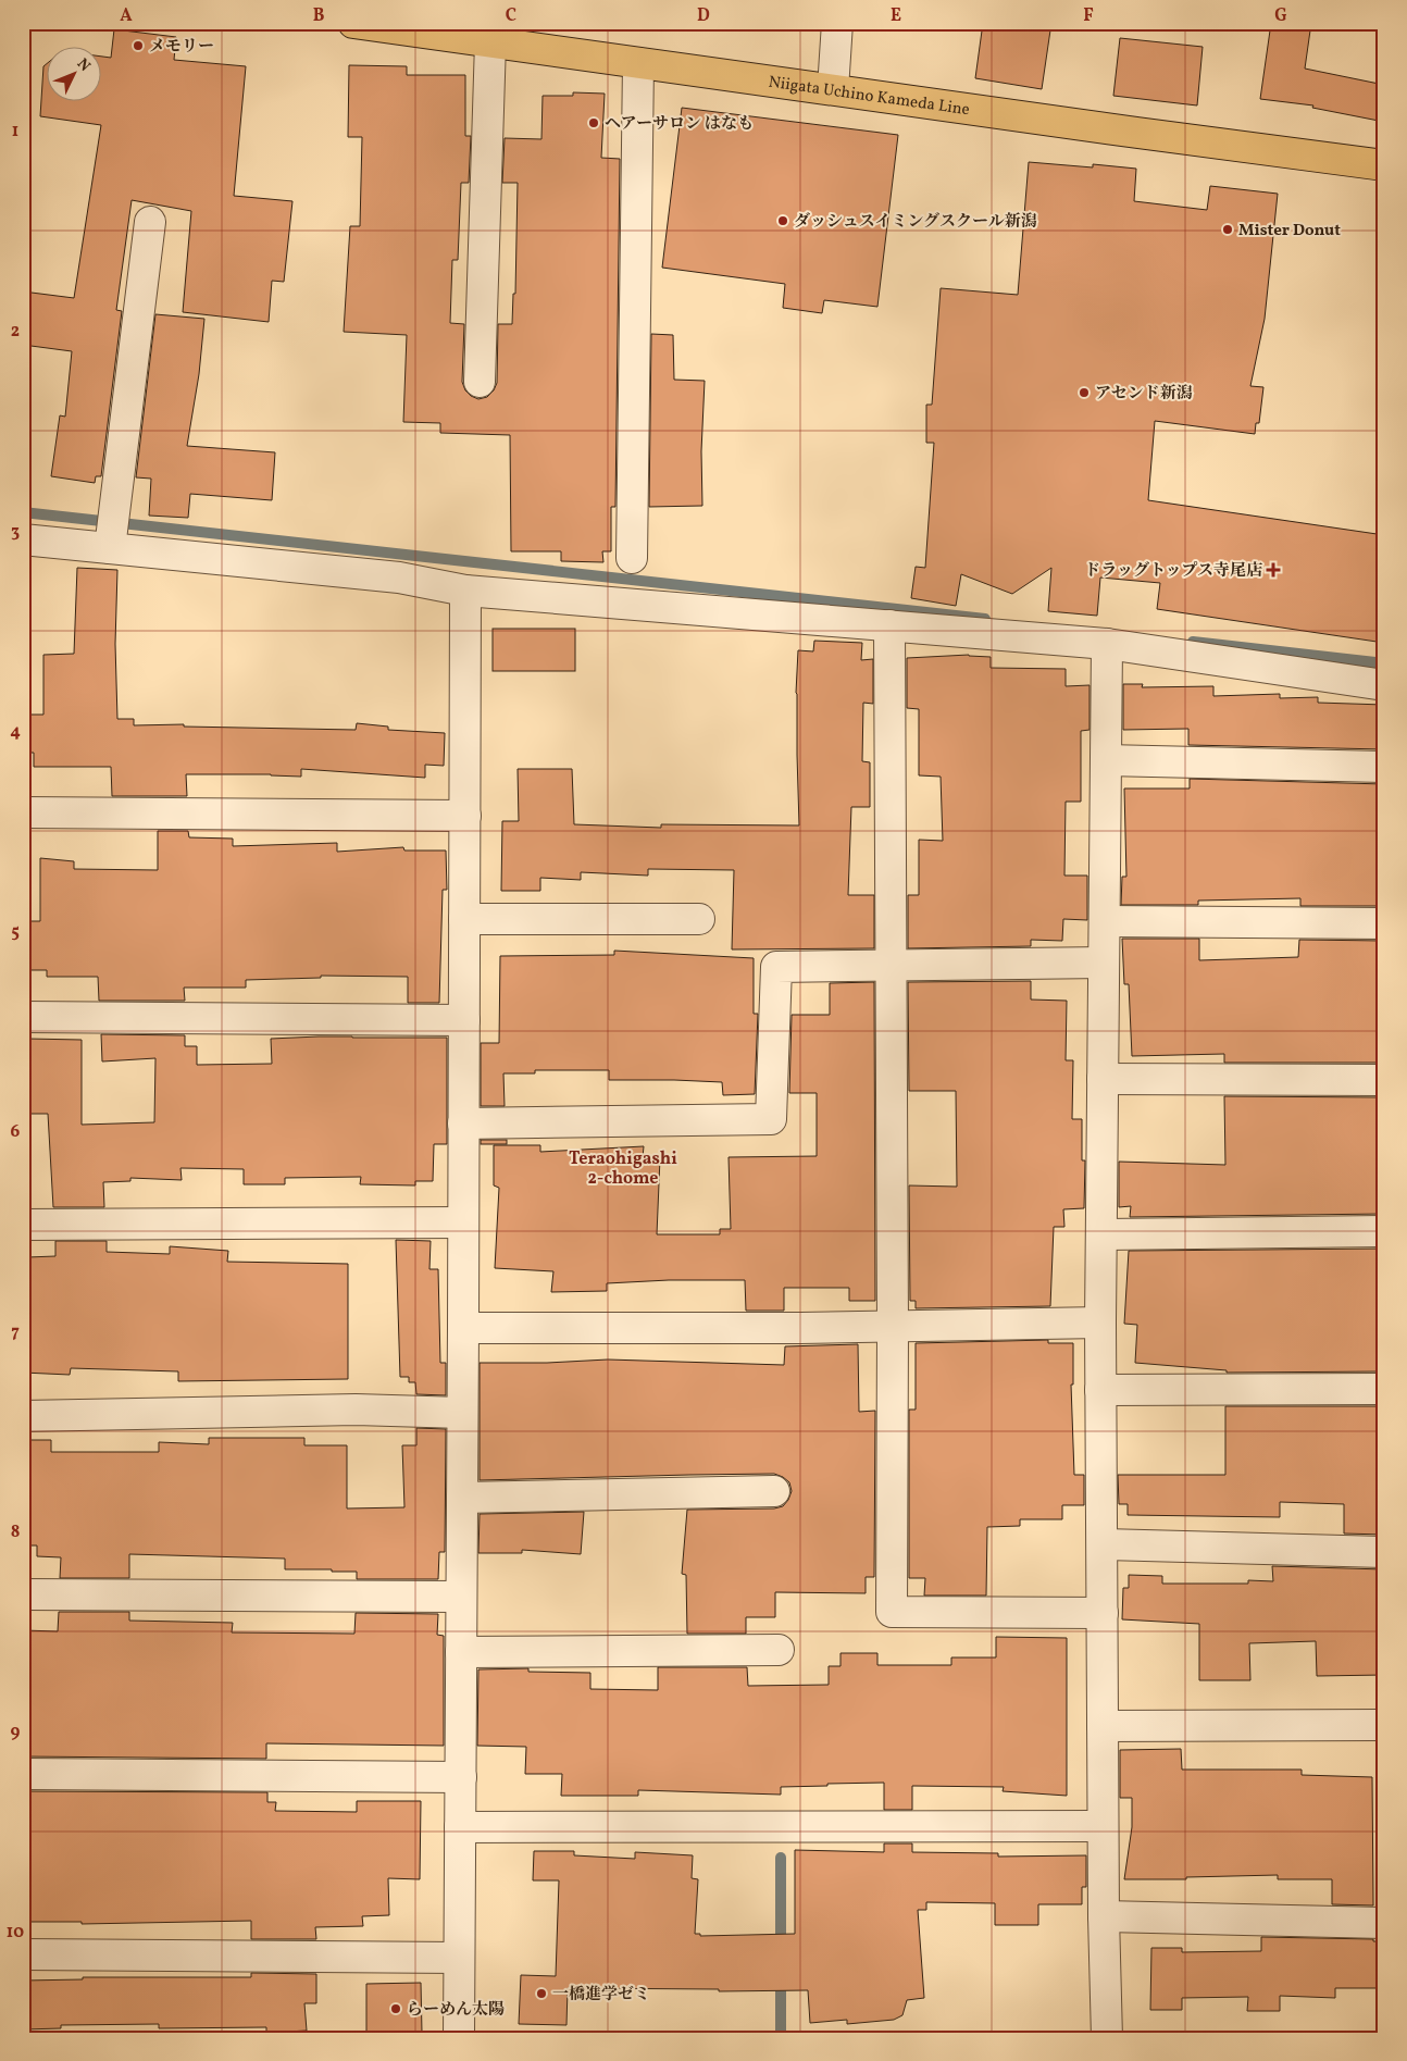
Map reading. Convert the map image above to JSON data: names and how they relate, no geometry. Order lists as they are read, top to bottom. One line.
{"streets":{"main road":["Niigata Uchino Kameda Line"]},"districts":["Teraohigashi 2-chome"],"places":{"other":["メモリー","ヘアーサロン はなも","ダッシュスイミングスクール新潟","Mister Donut","アセンド新潟","一橋進学ゼミ","らーめん太陽"],"health":["ドラッグトップス寺尾店"]},"north":"top right","grid":{"columns":["A","B","C","D","E","F","G"],"rows":["1","2","3","4","5","6","7","8","9","10"]}}
